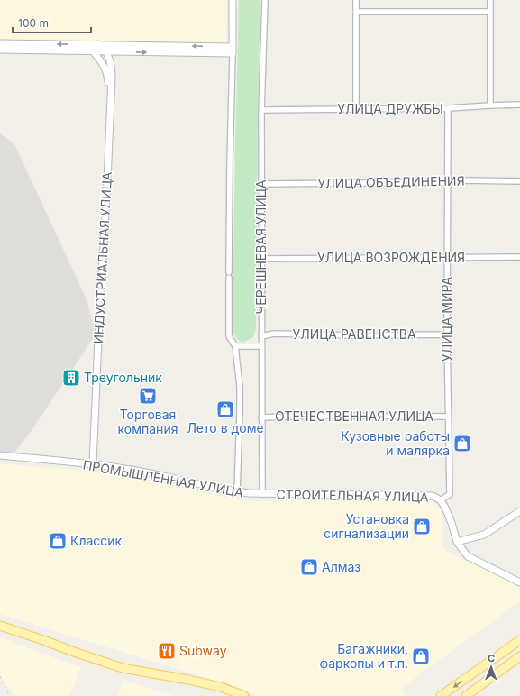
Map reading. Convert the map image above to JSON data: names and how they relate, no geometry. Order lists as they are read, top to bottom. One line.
{"streets":{"street":["УЛИЦА ДРУЖБЫ","УЛИЦА ОБЪЕДИНЕНИЯ","ЧЕРЕШНЕВАЯ УЛИЦА","ИНДУСТРИАЛЬНАЯ УЛИЦА","УЛИЦА ВОЗРОЖДЕНИЯ","УЛИЦА МИРА","УЛИЦА РАВЕНСТВА","ОТЕЧЕСТВЕННАЯ УЛИЦА","ПРОМЫШЛЕННАЯ УЛИЦА","СТРОИТЕЛЬНАЯ УЛИЦА"]},"crossings":[["УЛИЦА ДРУЖБЫ","ЧЕРЕШНЕВАЯ УЛИЦА"],["УЛИЦА ДРУЖБЫ","УЛИЦА МИРА"],["УЛИЦА ОБЪЕДИНЕНИЯ","ЧЕРЕШНЕВАЯ УЛИЦА"],["УЛИЦА ОБЪЕДИНЕНИЯ","УЛИЦА МИРА"],["ЧЕРЕШНЕВАЯ УЛИЦА","УЛИЦА ВОЗРОЖДЕНИЯ"],["ЧЕРЕШНЕВАЯ УЛИЦА","УЛИЦА РАВЕНСТВА"],["ЧЕРЕШНЕВАЯ УЛИЦА","ОТЕЧЕСТВЕННАЯ УЛИЦА"],["ЧЕРЕШНЕВАЯ УЛИЦА","ПРОМЫШЛЕННАЯ УЛИЦА"],["ЧЕРЕШНЕВАЯ УЛИЦА","СТРОИТЕЛЬНАЯ УЛИЦА"],["ИНДУСТРИАЛЬНАЯ УЛИЦА","ПРОМЫШЛЕННАЯ УЛИЦА"],["УЛИЦА ВОЗРОЖДЕНИЯ","УЛИЦА МИРА"],["УЛИЦА МИРА","УЛИЦА РАВЕНСТВА"],["УЛИЦА МИРА","ОТЕЧЕСТВЕННАЯ УЛИЦА"],["УЛИЦА МИРА","СТРОИТЕЛЬНАЯ УЛИЦА"],["ПРОМЫШЛЕННАЯ УЛИЦА","СТРОИТЕЛЬНАЯ УЛИЦА"]],"places":{"building":["Треугольник"],"supermarket":["Торговая компания"],"shop":["Лето в доме","Кузовные работы и малярка","Установка сигнализации","Классик","Алмаз","Багажники, фаркопы и т.п."],"restaurant":["Subway"]},"scale_bar":"100 m","north":"top"}
